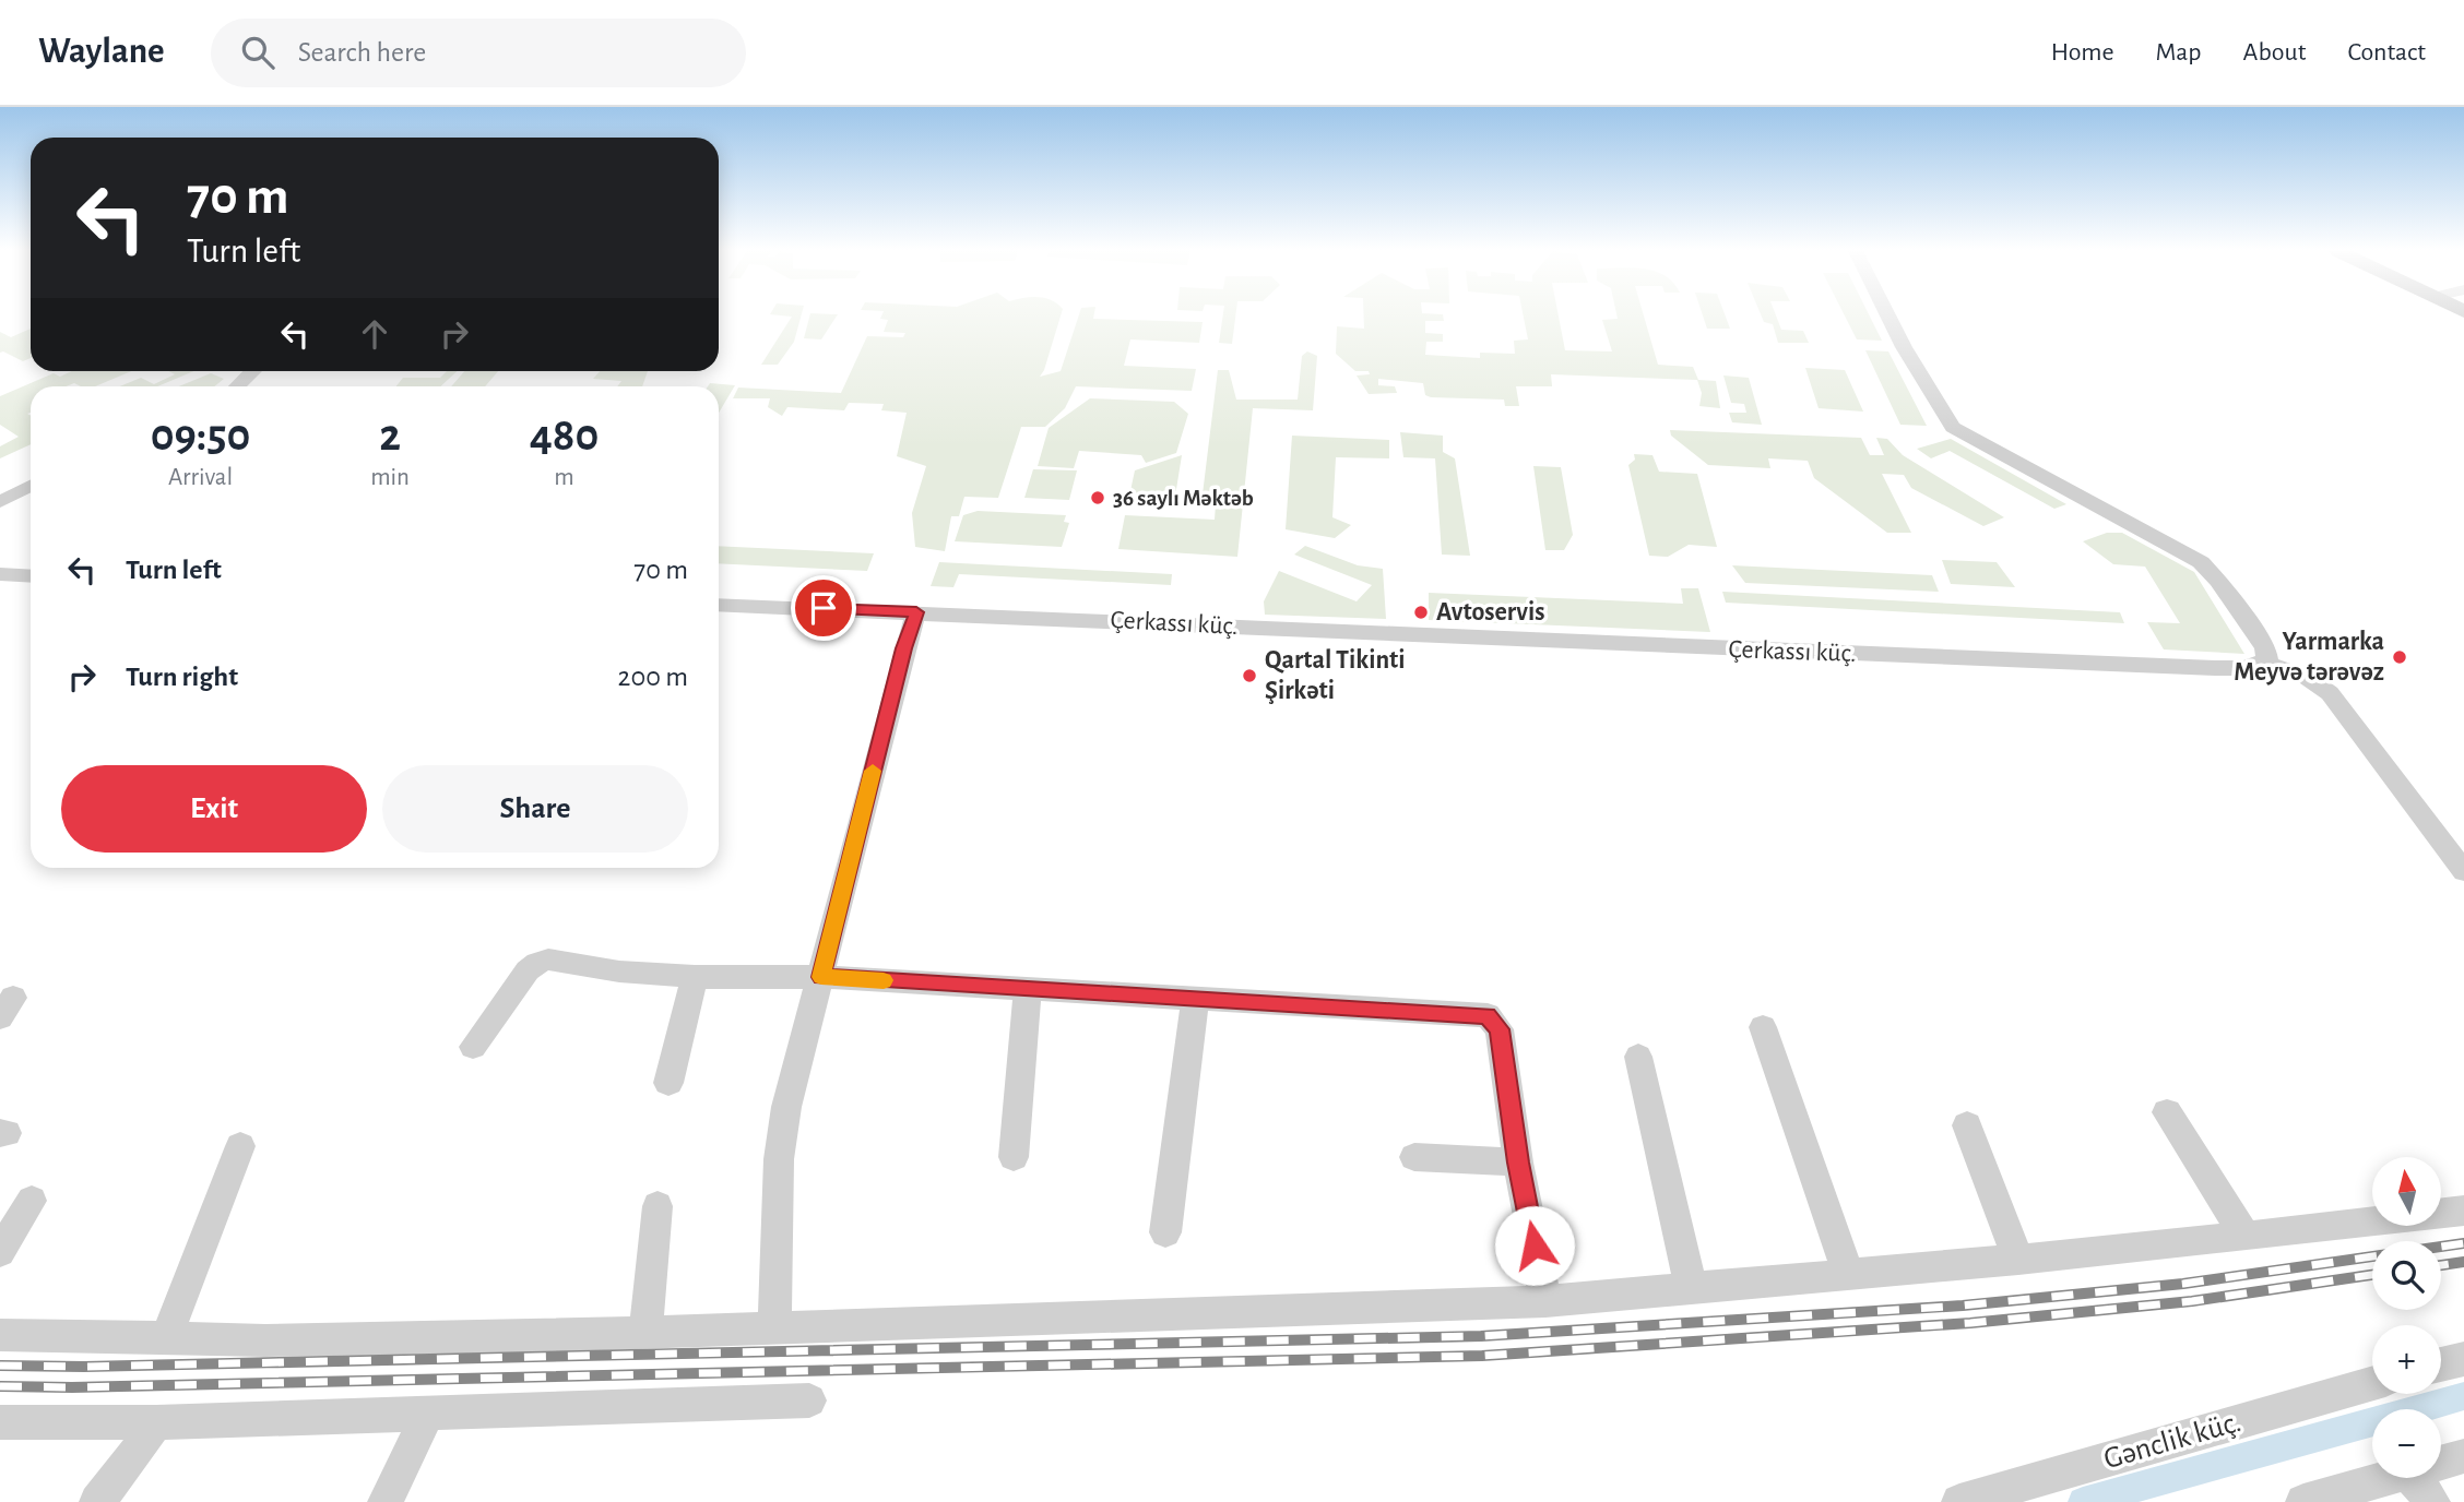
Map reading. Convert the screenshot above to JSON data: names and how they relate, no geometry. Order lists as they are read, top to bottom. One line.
{"streets":{"street":["Çerkassı küç.","Gənclik küç."]},"places":["36 saylı Məktəb","Avtoservis","Yarmarka Meyvә tәrәvәz","Qartal Tikinti Şirkәti"],"north":"top","page":{"header":"Waylane","search":"Search here","nav":["Home","Map","About","Contact"],"turn":["70 m","Turn left"],"eta":["09:50","Arrival","2","min","480","m"],"list":[{"name":"Turn left","value":"70 m"},{"name":"Turn right","value":"200 m"}],"buttons":["Exit","Share"],"map_buttons":["+","−"]}}
